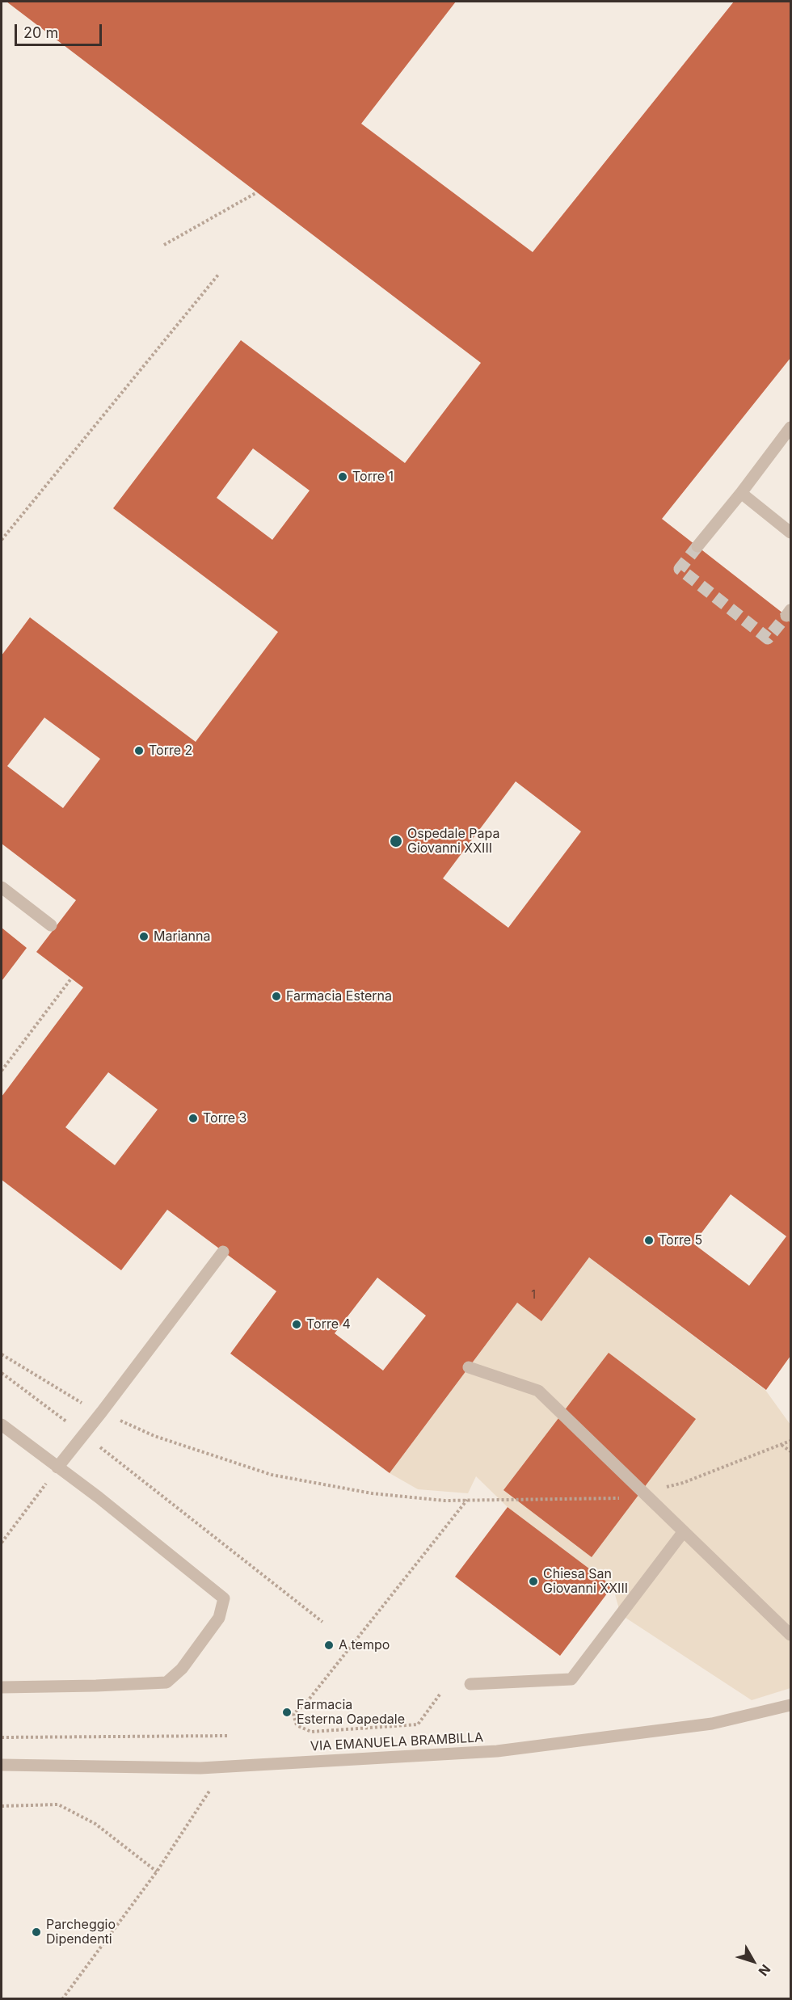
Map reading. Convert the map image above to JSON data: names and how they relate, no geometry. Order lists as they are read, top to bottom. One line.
{"streets":{"street":["VIA EMANUELA BRAMBILLA"]},"places":["Torre 1","Torre 2","Ospedale Papa Giovanni XXIII","Marianna","Farmacia Esterna","Torre 3","Torre 5","Torre 4","Chiesa San Giovanni XXIII","A tempo","Farmacia Esterna Oapedale","Parcheggio Dipendenti"],"house_numbers":["1"],"scale_bar":"20 m","north":"bottom right"}
